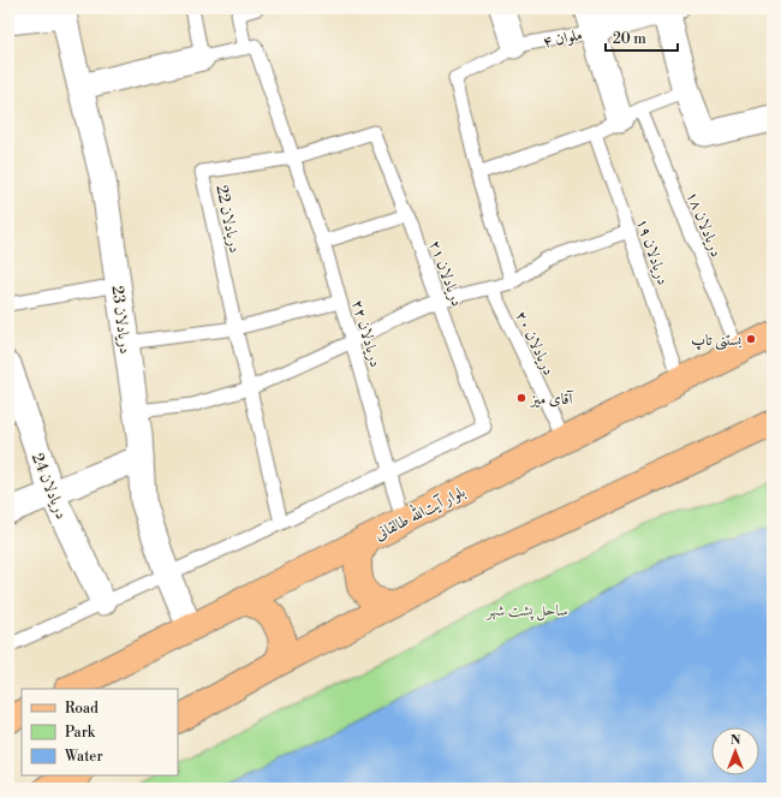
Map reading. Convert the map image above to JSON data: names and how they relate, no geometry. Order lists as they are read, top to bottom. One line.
{"streets":{"main road":["بلوار آیت‌الله طالقانی"],"street":["ملوان ۴","دریادلان 23","دریادلان 24"],"lane":["دریادلان 22","دریادلان ۱۸","دریادلان ۱۹","دریادلان ۲۱","دریادلان ۲۲","دریادلان ۲۰"]},"crossings":[["دریادلان 22","دریادلان ۲۱"],["دریادلان 22","دریادلان ۲۲"],["دریادلان ۱۸","بلوار آیت‌الله طالقانی"],["دریادلان ۱۹","بلوار آیت‌الله طالقانی"],["دریادلان ۲۱","دریادلان ۲۲"],["دریادلان 23","بلوار آیت‌الله طالقانی"],["دریادلان ۲۲","بلوار آیت‌الله طالقانی"],["دریادلان ۲۰","بلوار آیت‌الله طالقانی"]],"parks":["ساحل پشت شهر"],"places":["بستنی تاپ","آقای میز"],"legend":["Road","Park","Water"],"scale_bar":"20 m","north":"top"}
